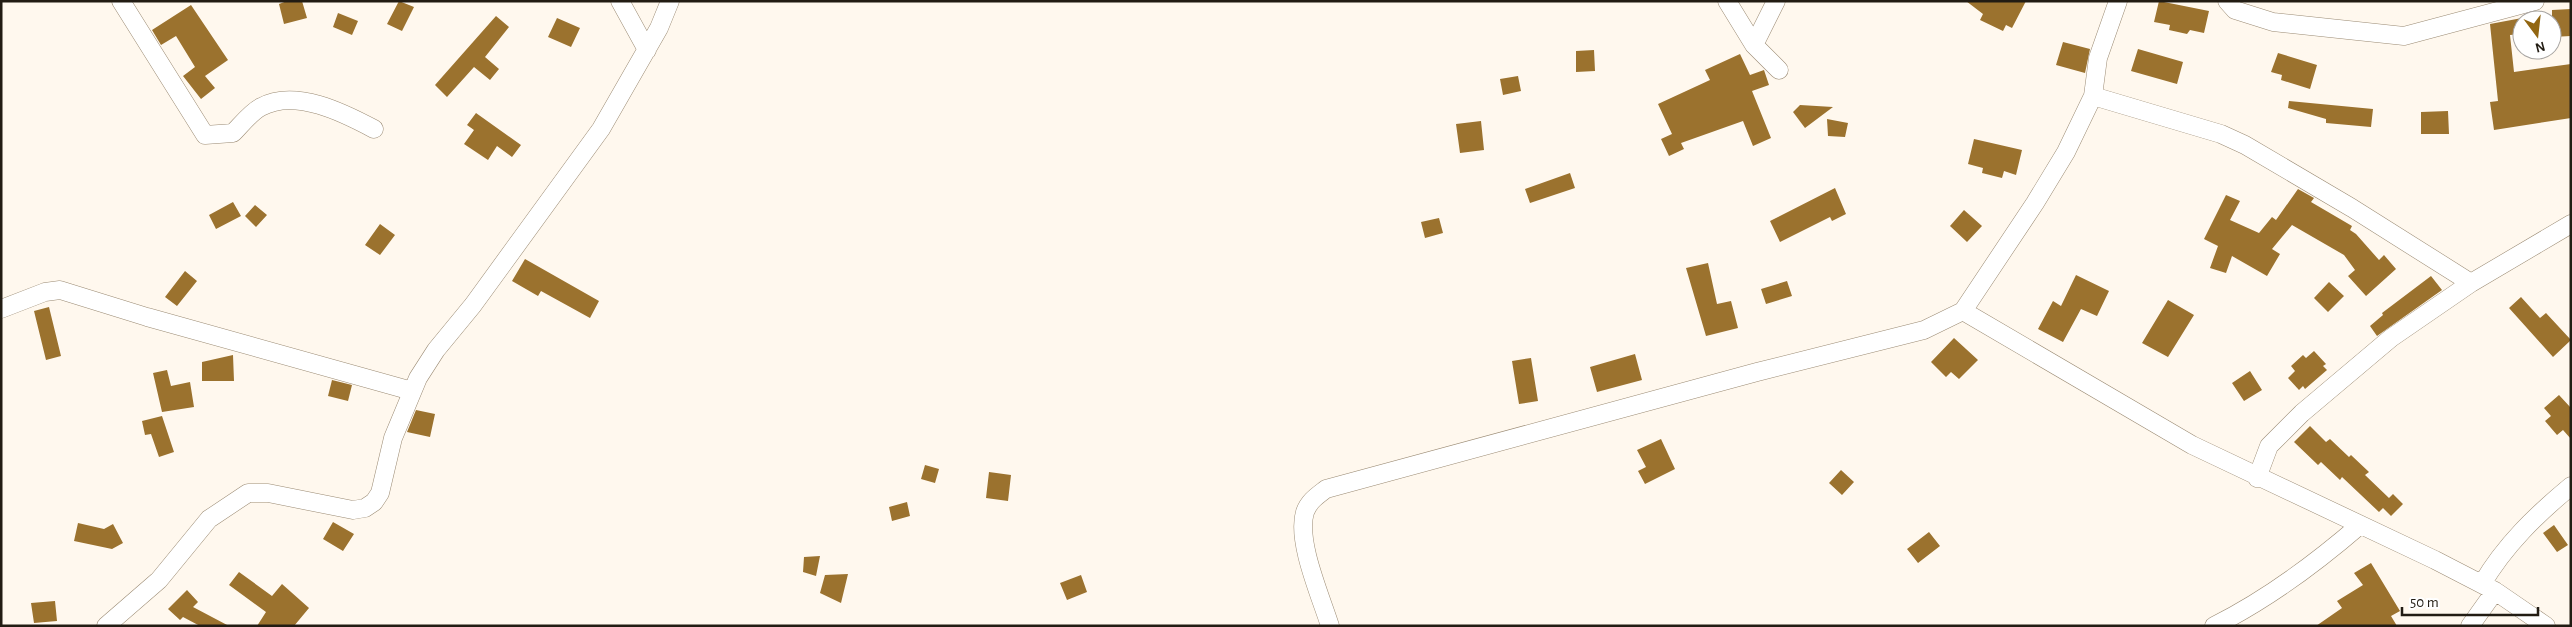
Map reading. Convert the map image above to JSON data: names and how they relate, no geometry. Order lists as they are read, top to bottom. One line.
{"scale_bar":"50 m","north":"bottom"}
